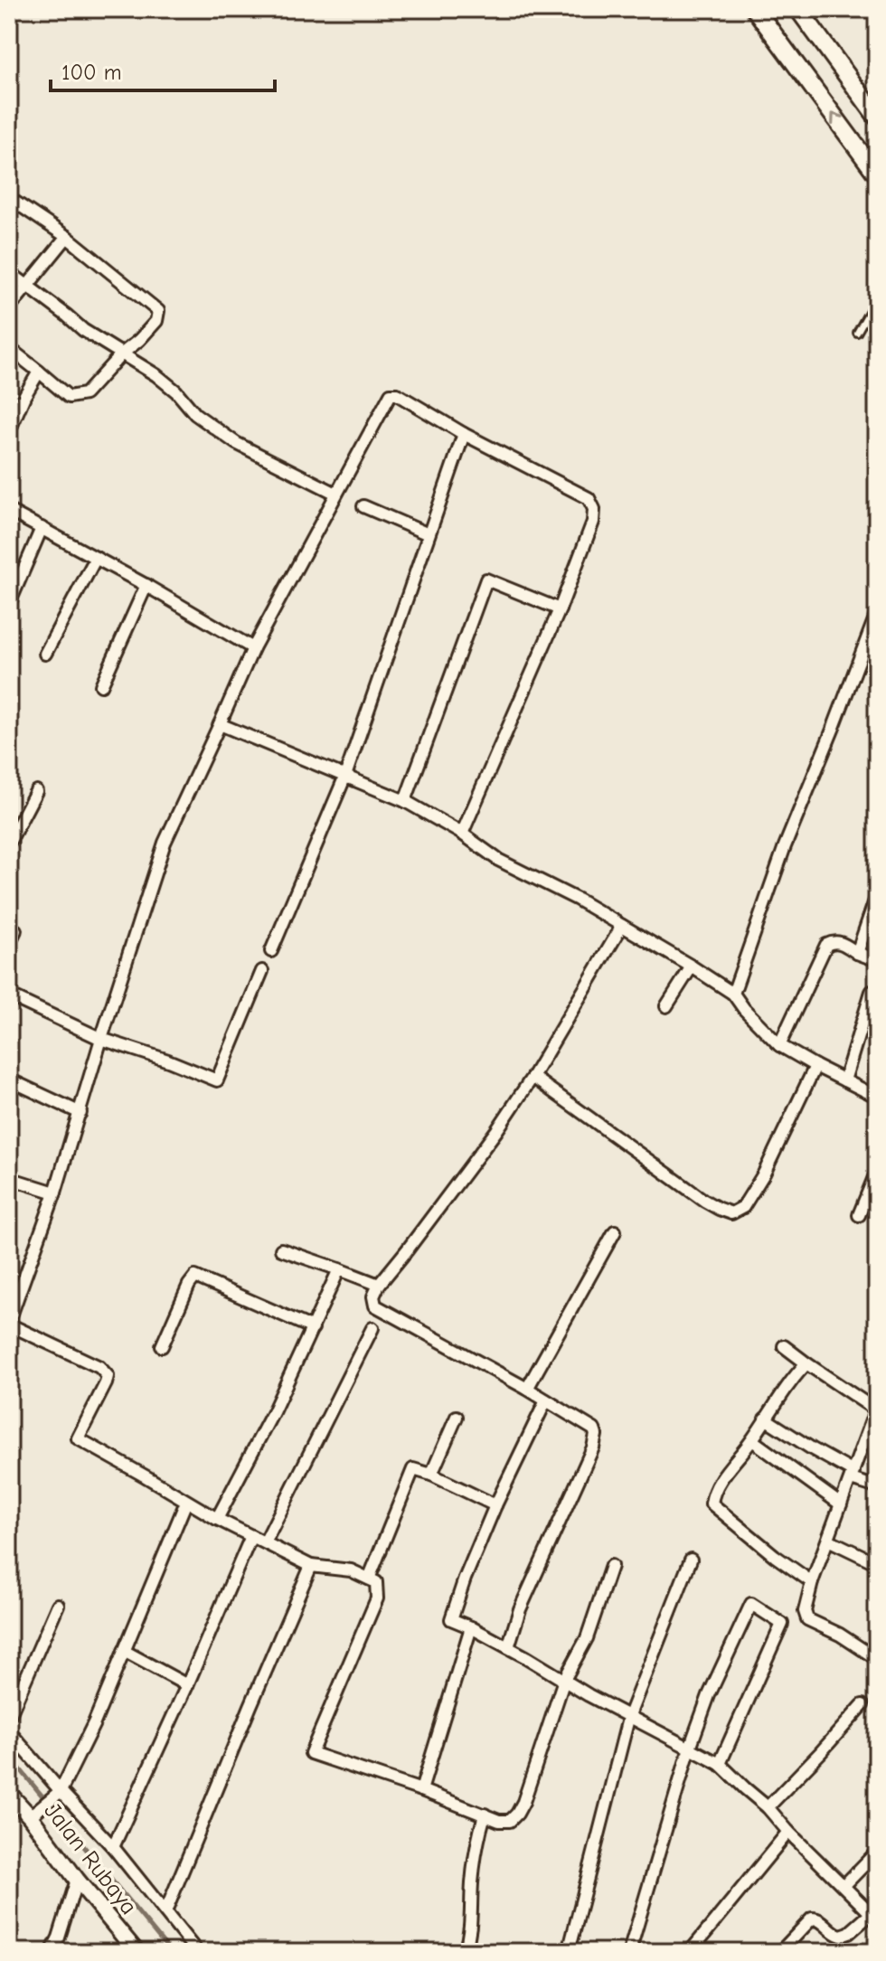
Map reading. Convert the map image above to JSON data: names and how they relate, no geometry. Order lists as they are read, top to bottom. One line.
{"streets":{"street":["Jalan Rubaya"]},"scale_bar":"100 m"}
